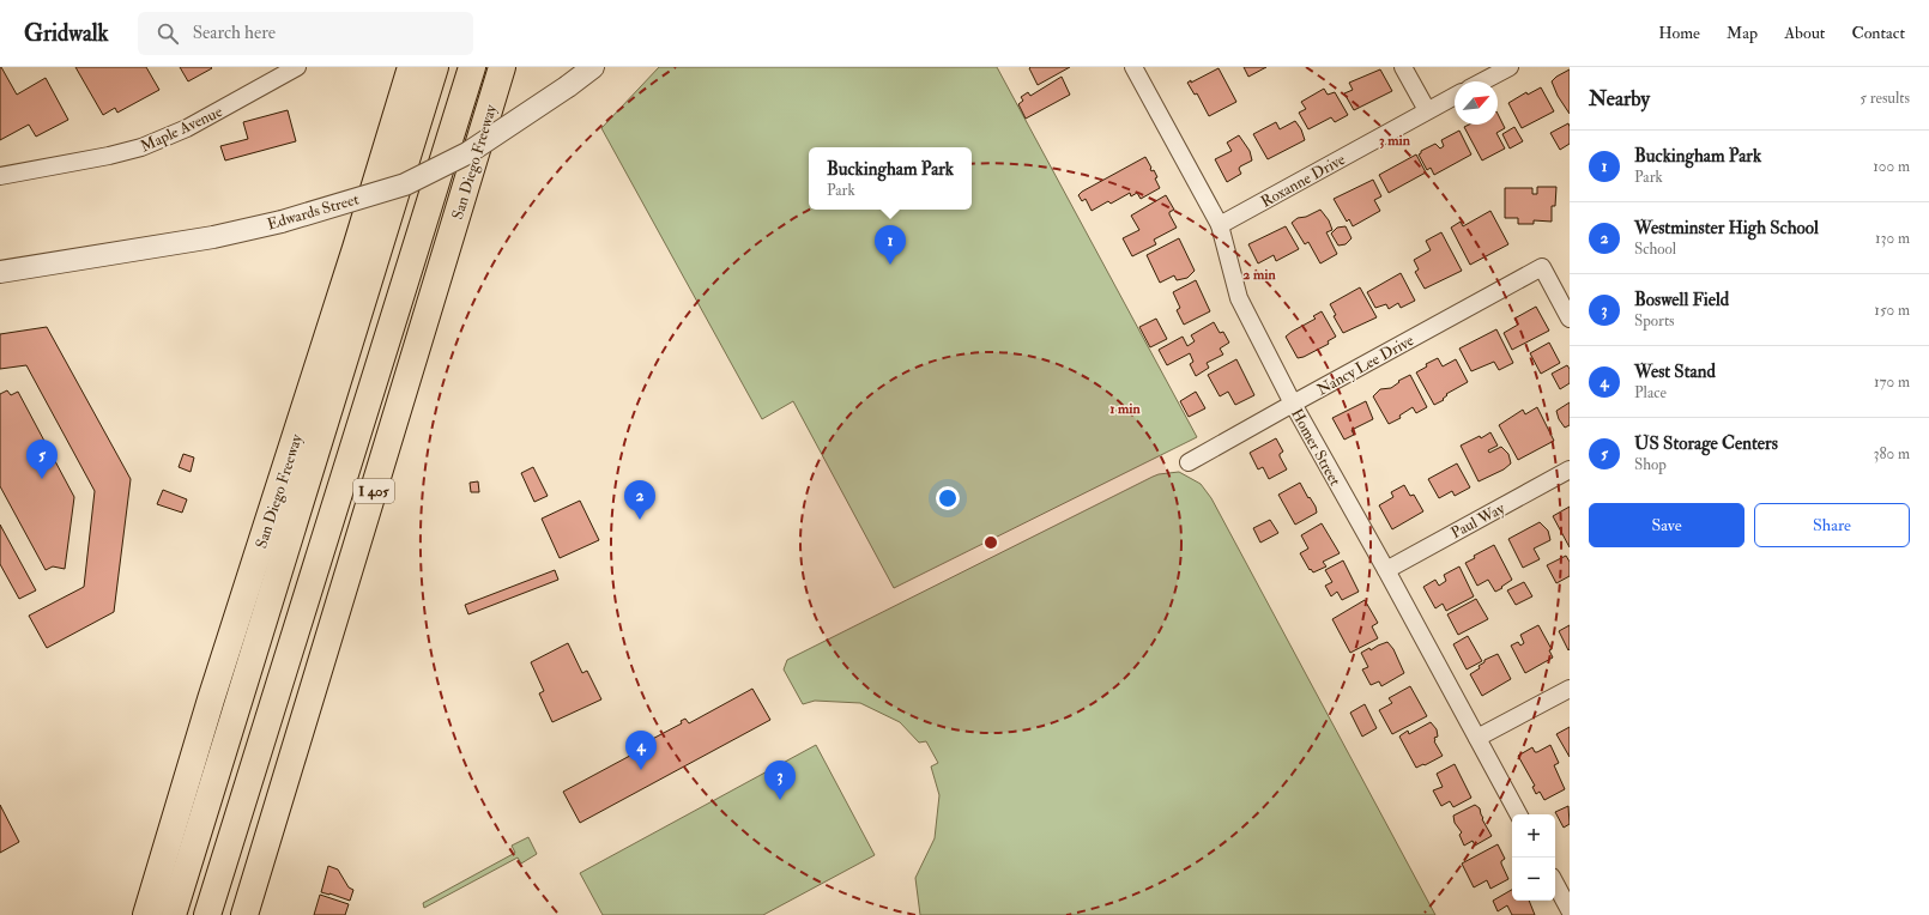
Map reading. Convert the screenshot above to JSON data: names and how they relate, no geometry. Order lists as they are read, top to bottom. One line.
{"streets":{"highway":["San Diego Freeway","I 405"],"street":["Maple Avenue","Roxanne Drive","Edwards Street","Nancy Lee Drive","Homer Street","Paul Way"]},"crossings":[["Roxanne Drive","Homer Street"],["Nancy Lee Drive","Homer Street"],["Homer Street","Paul Way"]],"north":"top right","page":{"header":"Gridwalk","search":"Search here","nav":["Home","Map","About","Contact"],"heading":["Nearby","5 results"],"list":[{"mark":"1","name":"Buckingham Park","note":"Park","value":"100 m"},{"mark":"2","name":"Westminster High School","note":"School","value":"130 m"},{"mark":"3","name":"Boswell Field","note":"Sports","value":"150 m"},{"mark":"4","name":"West Stand","note":"Place","value":"170 m"},{"mark":"5","name":"US Storage Centers","note":"Shop","value":"380 m"}],"popup":["Buckingham Park","Park"],"pins":["1","5","2","4","3"],"buttons":["Save","Share"],"map_buttons":["+","−"]},"rings":["3 min","2 min","1 min"]}
